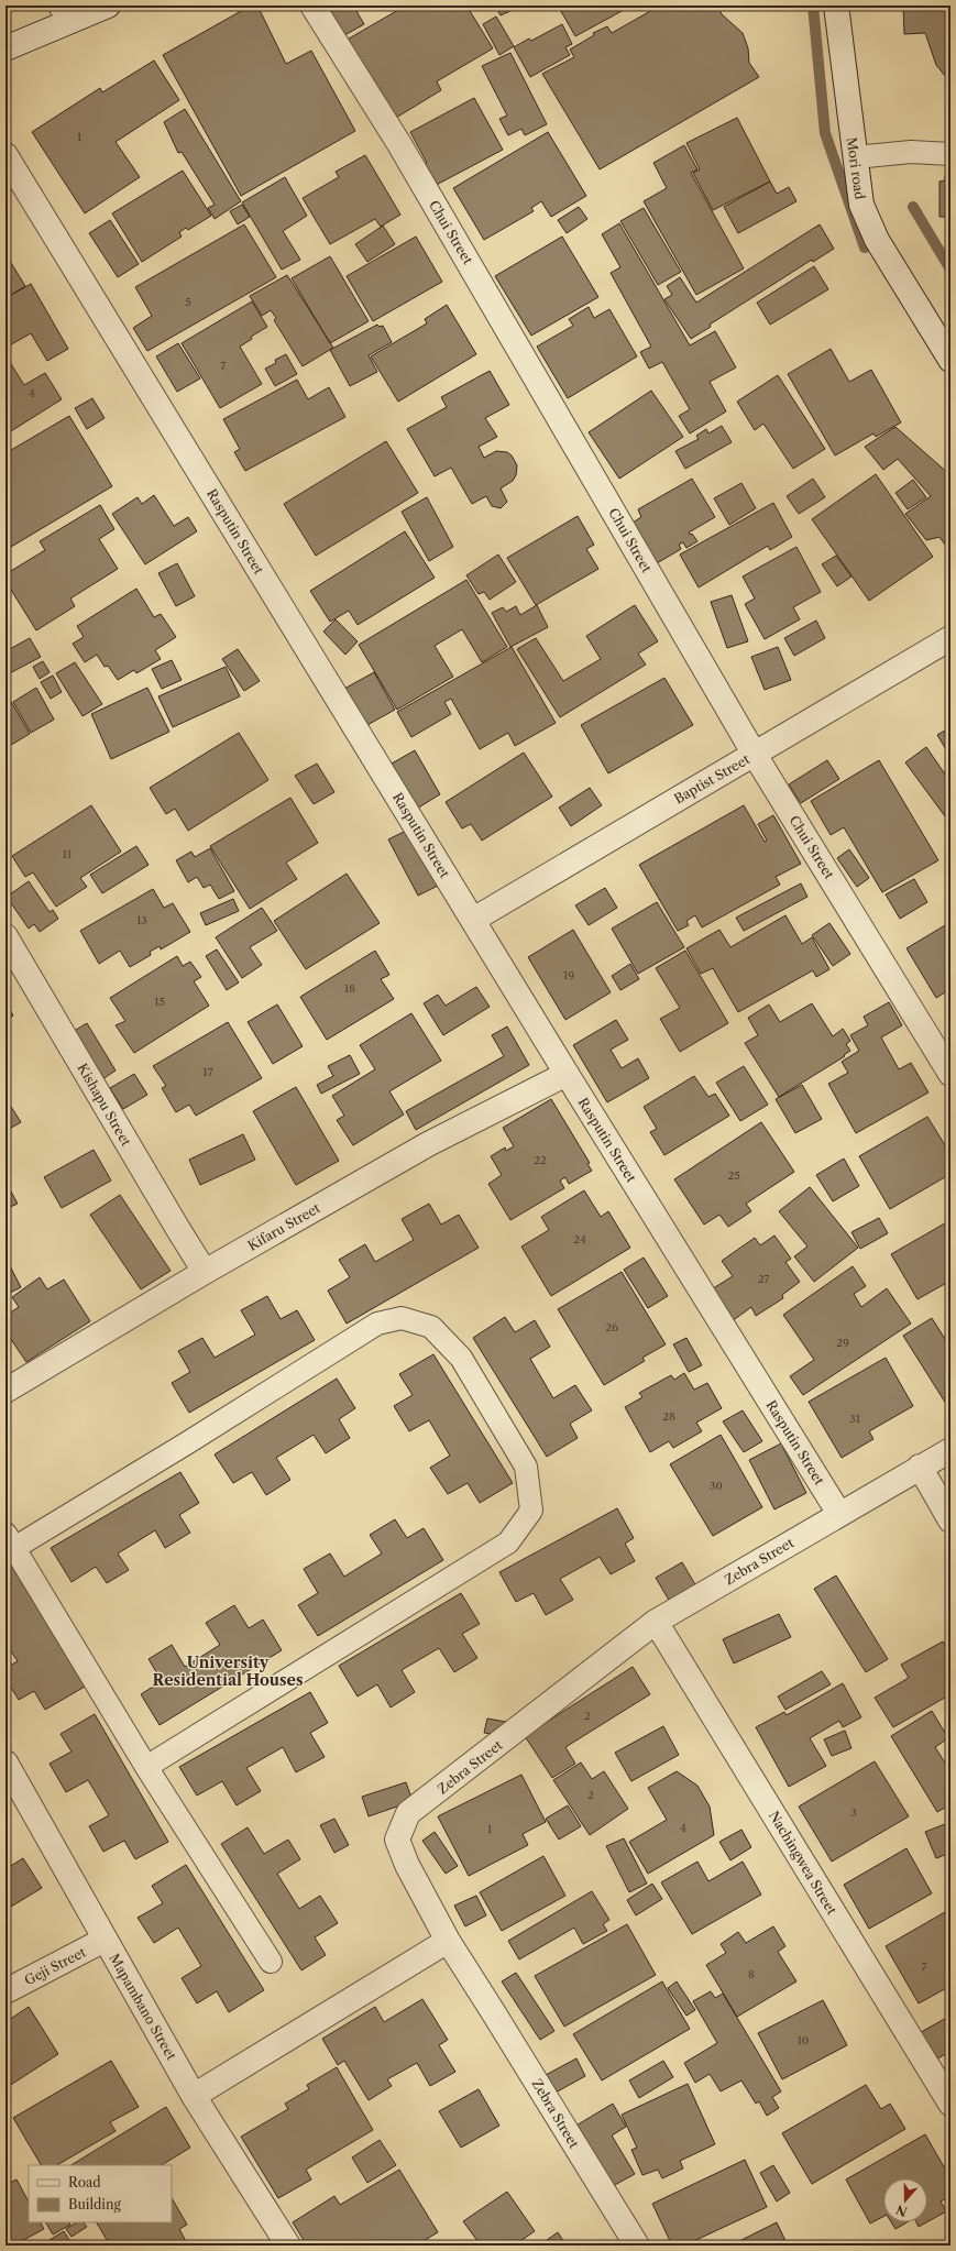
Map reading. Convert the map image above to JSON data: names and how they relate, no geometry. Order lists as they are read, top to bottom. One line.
{"streets":{"street":["Mori road","Chui Street","Rasputin Street","Baptist Street","Kishapu Street","Kifaru Street","Zebra Street","Nachingwea Street","Geji Street","Mapambano Street"]},"crossings":[["Chui Street","Baptist Street"],["Rasputin Street","Baptist Street"],["Rasputin Street","Kifaru Street"],["Rasputin Street","Zebra Street"],["Kishapu Street","Kifaru Street"],["Zebra Street","Nachingwea Street"],["Geji Street","Mapambano Street"]],"districts":["University Residential Houses"],"house_numbers":["1","5","7","4","11","13","19","18","15","17","22","25","24","27","26","29","28","31","30","2","2","3","4","1","7","8","10"],"legend":["Road","Building"],"north":"bottom"}
